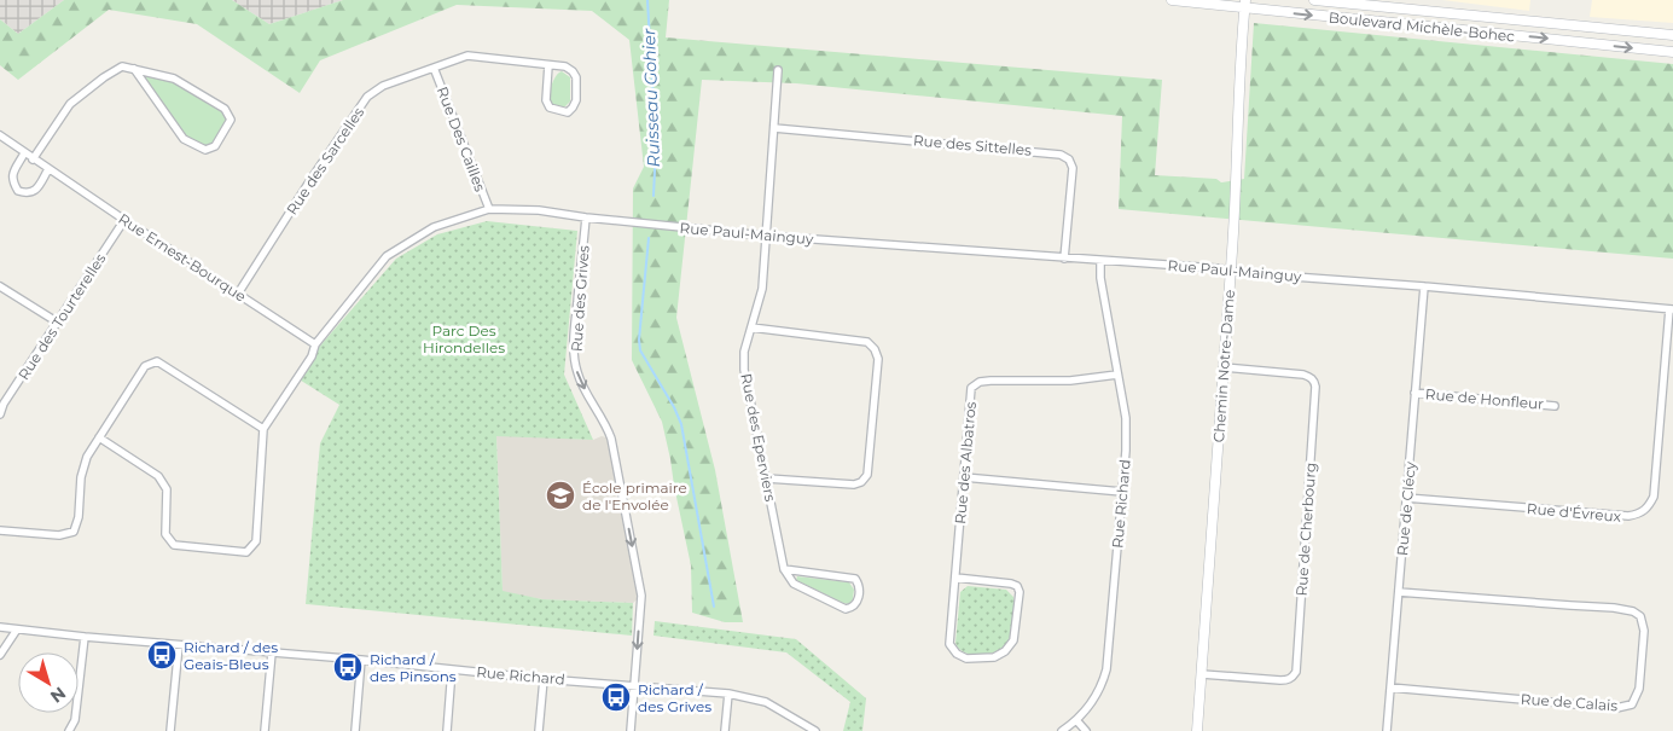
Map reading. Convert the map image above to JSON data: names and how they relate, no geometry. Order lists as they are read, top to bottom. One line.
{"streets":{"street":["Boulevard Michèle-Bohec","Rue Des Cailles","Rue des Sittelles","Rue des Sarcelles","Rue Paul-Mainguy","Rue Ernest-Bourque","Rue des Grives","Rue des Tourterelles","Chemin Notre-Dame","Rue de Honfleur","Rue des Eperviers","Rue des Albatros","Rue Richard","Rue de Clécy","Rue d'Évreux","Rue de Cherbourg","Rue de Calais"]},"crossings":[["Boulevard Michèle-Bohec","Chemin Notre-Dame"],["Rue Des Cailles","Rue des Sarcelles"],["Rue Des Cailles","Rue Paul-Mainguy"],["Rue des Sittelles","Rue Paul-Mainguy"],["Rue des Sittelles","Rue des Eperviers"],["Rue des Sarcelles","Rue Ernest-Bourque"],["Rue Paul-Mainguy","Rue Ernest-Bourque"],["Rue Paul-Mainguy","Rue des Grives"],["Rue Paul-Mainguy","Chemin Notre-Dame"],["Rue Paul-Mainguy","Rue des Eperviers"],["Rue Paul-Mainguy","Rue Richard"],["Rue Paul-Mainguy","Rue de Clécy"],["Rue Paul-Mainguy","Rue d'Évreux"],["Rue Ernest-Bourque","Rue des Tourterelles"],["Rue des Grives","Rue Richard"],["Chemin Notre-Dame","Rue de Cherbourg"],["Rue de Honfleur","Rue de Clécy"],["Rue des Albatros","Rue Richard"],["Rue de Clécy","Rue d'Évreux"],["Rue de Clécy","Rue de Calais"]],"one_way":["Rue des Grives"],"water":["Ruisseau Gohier"],"parks":["Parc Des Hirondelles"],"places":{"school or university":["École primaire de l'Envolée"],"bus stop":["Richard / des Geais-Bleus","Richard / des Pinsons","Richard / des Grives"]},"north":"bottom right"}
